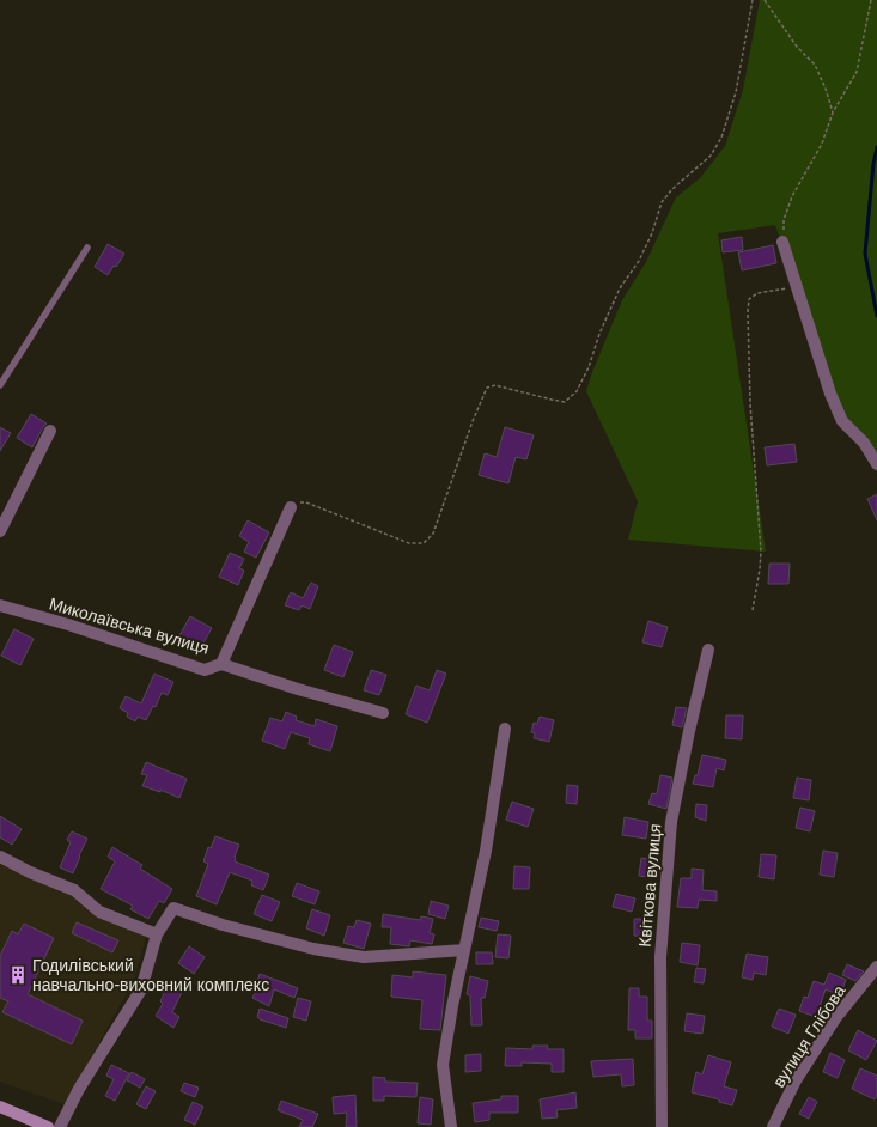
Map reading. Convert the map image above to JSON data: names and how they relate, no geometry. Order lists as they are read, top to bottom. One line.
{"streets":{"street":["Миколаївська вулиця","Квіткова вулиця","вулиця Глібова"]},"places":{"building":["Годилівський навчально-виховний комплекс"]}}
